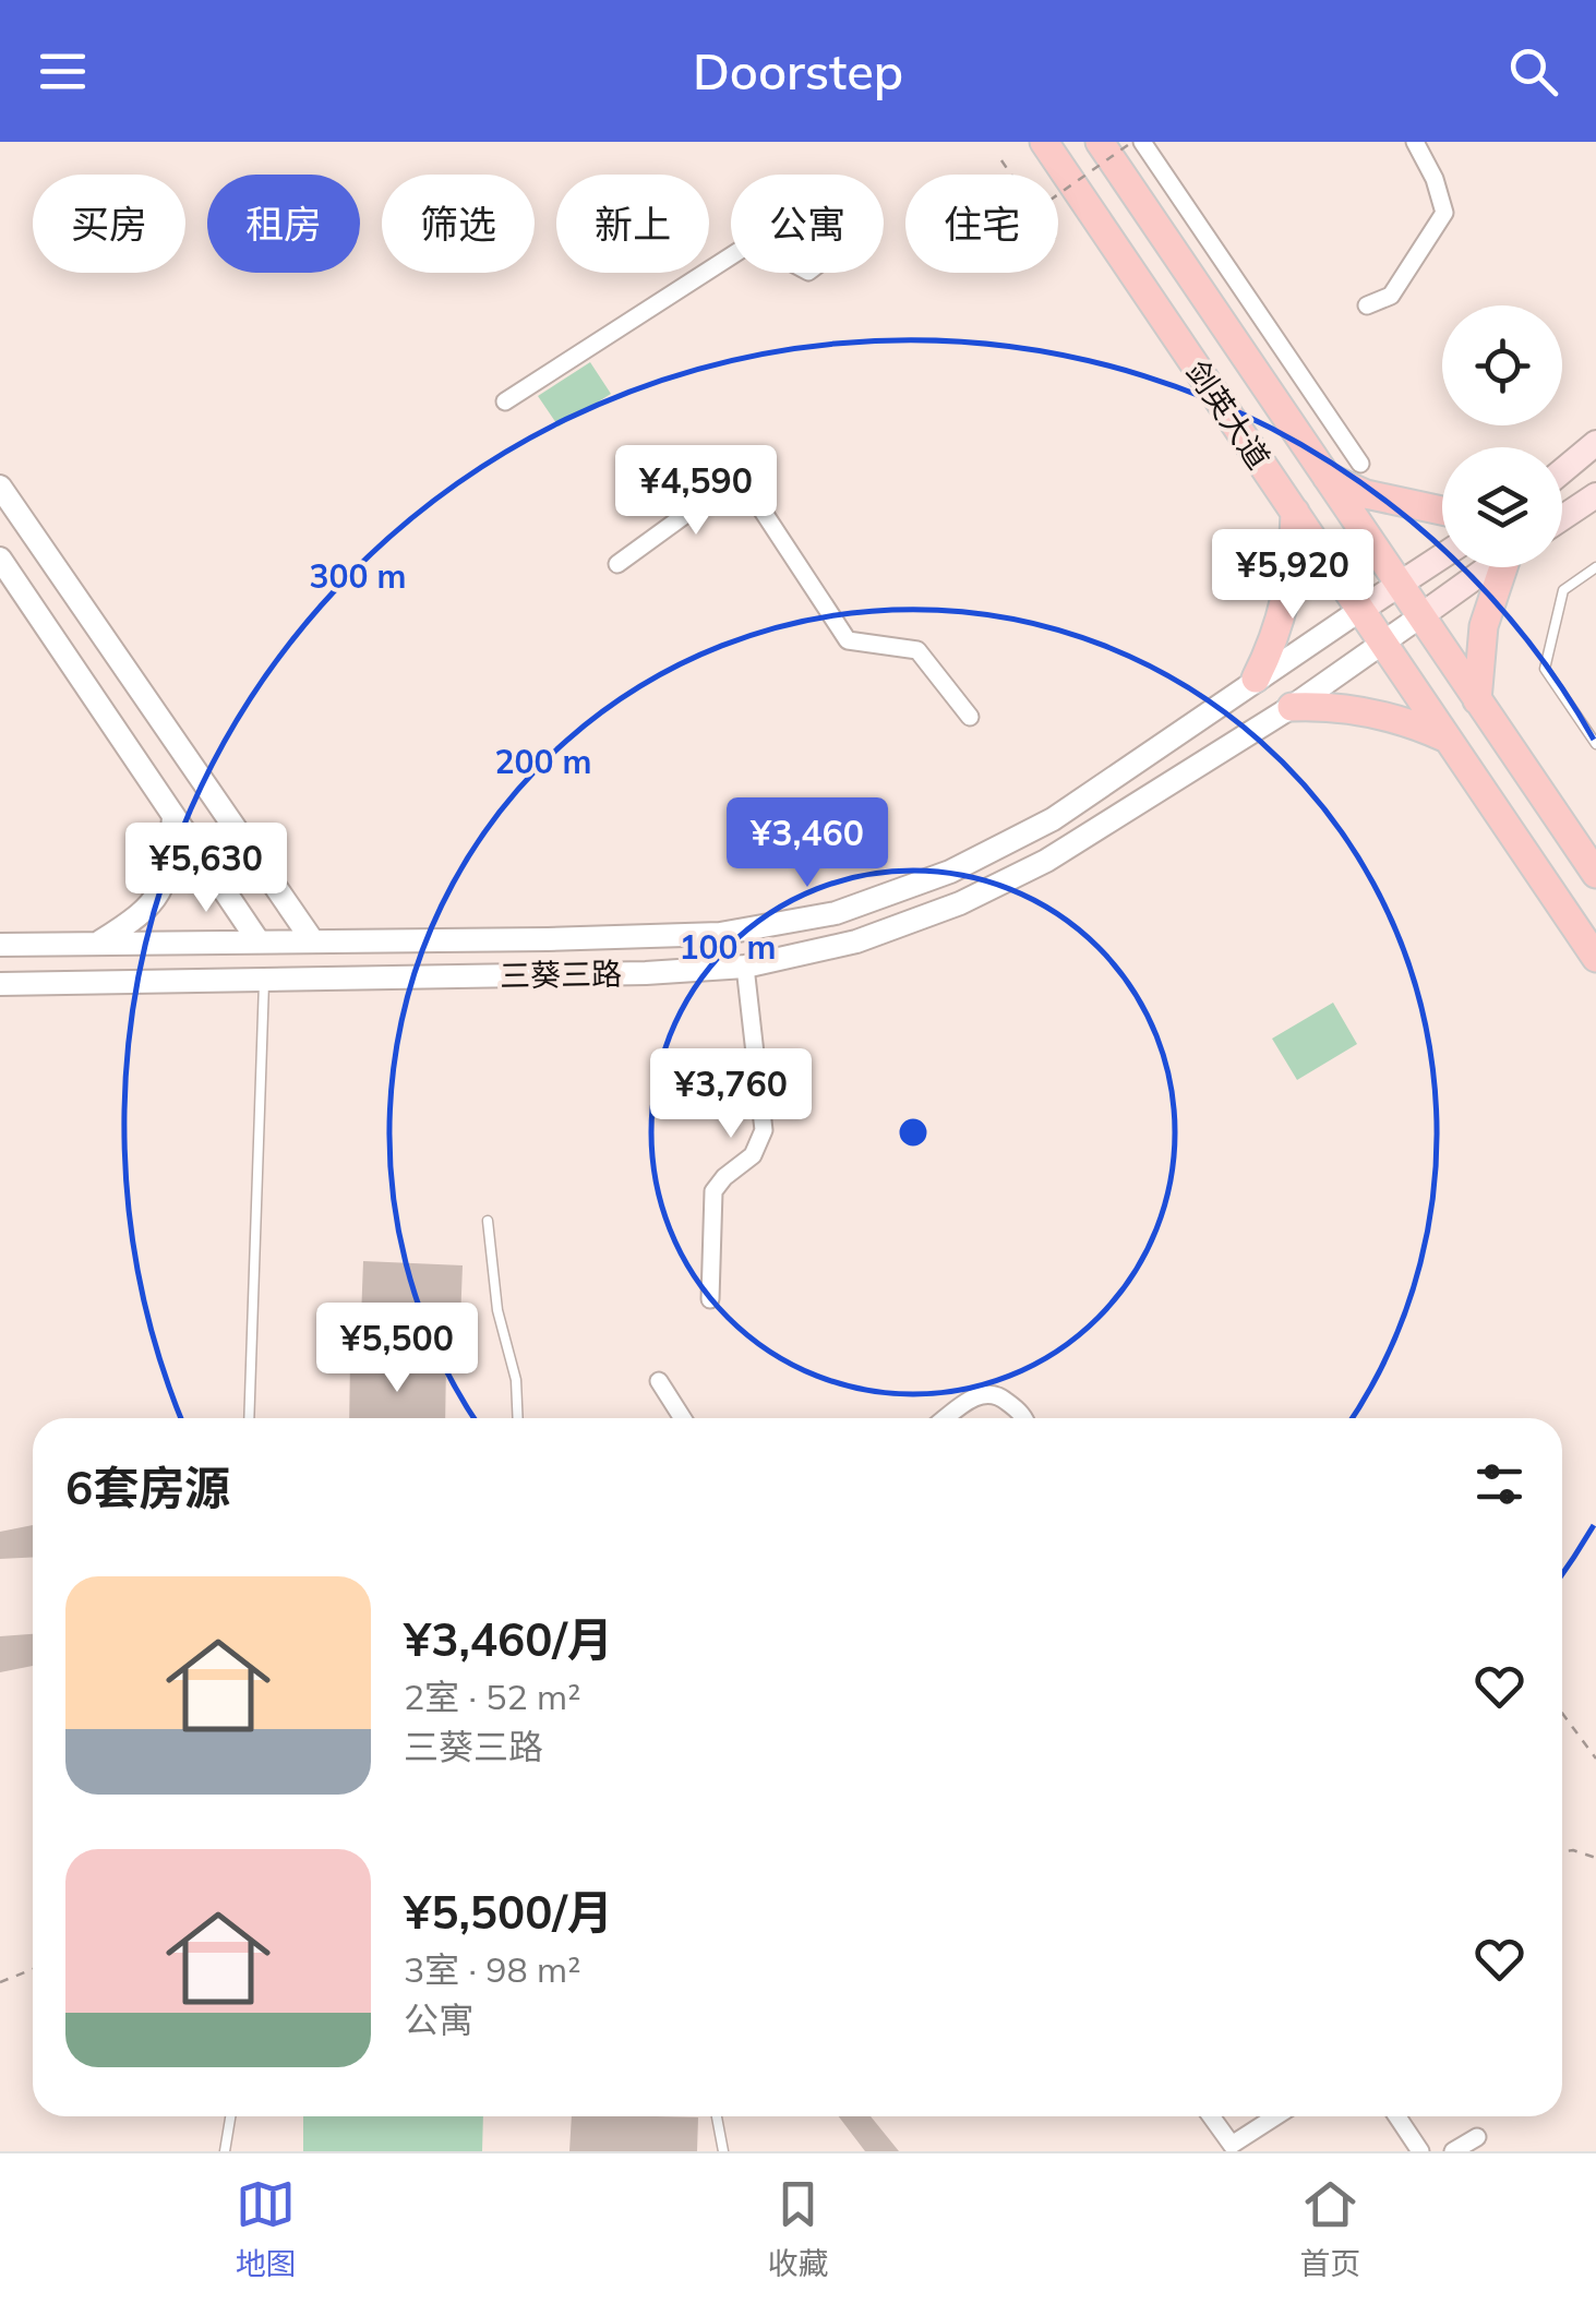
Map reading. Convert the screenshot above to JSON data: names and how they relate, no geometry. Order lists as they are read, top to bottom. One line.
{"streets":{"main road":["剑英大道"],"street":["三葵三路"]},"crossings":[["剑英大道","三葵三路"]],"page":{"header":"Doorstep","chip":["买房","租房","筛选","新上","公寓","住宅"],"price":["¥4,590","¥5,920","¥3,460","¥5,630","¥3,760","¥5,500"],"heading":"6套房源","list":[{"name":"¥3,460/月","note":"2室 · 52 m² · 三葵三路"},{"name":"¥5,500/月","note":"3室 · 98 m² · 公寓"}],"tabs":["地图","收藏","首页"]},"rings":["300 m","200 m","100 m"]}
